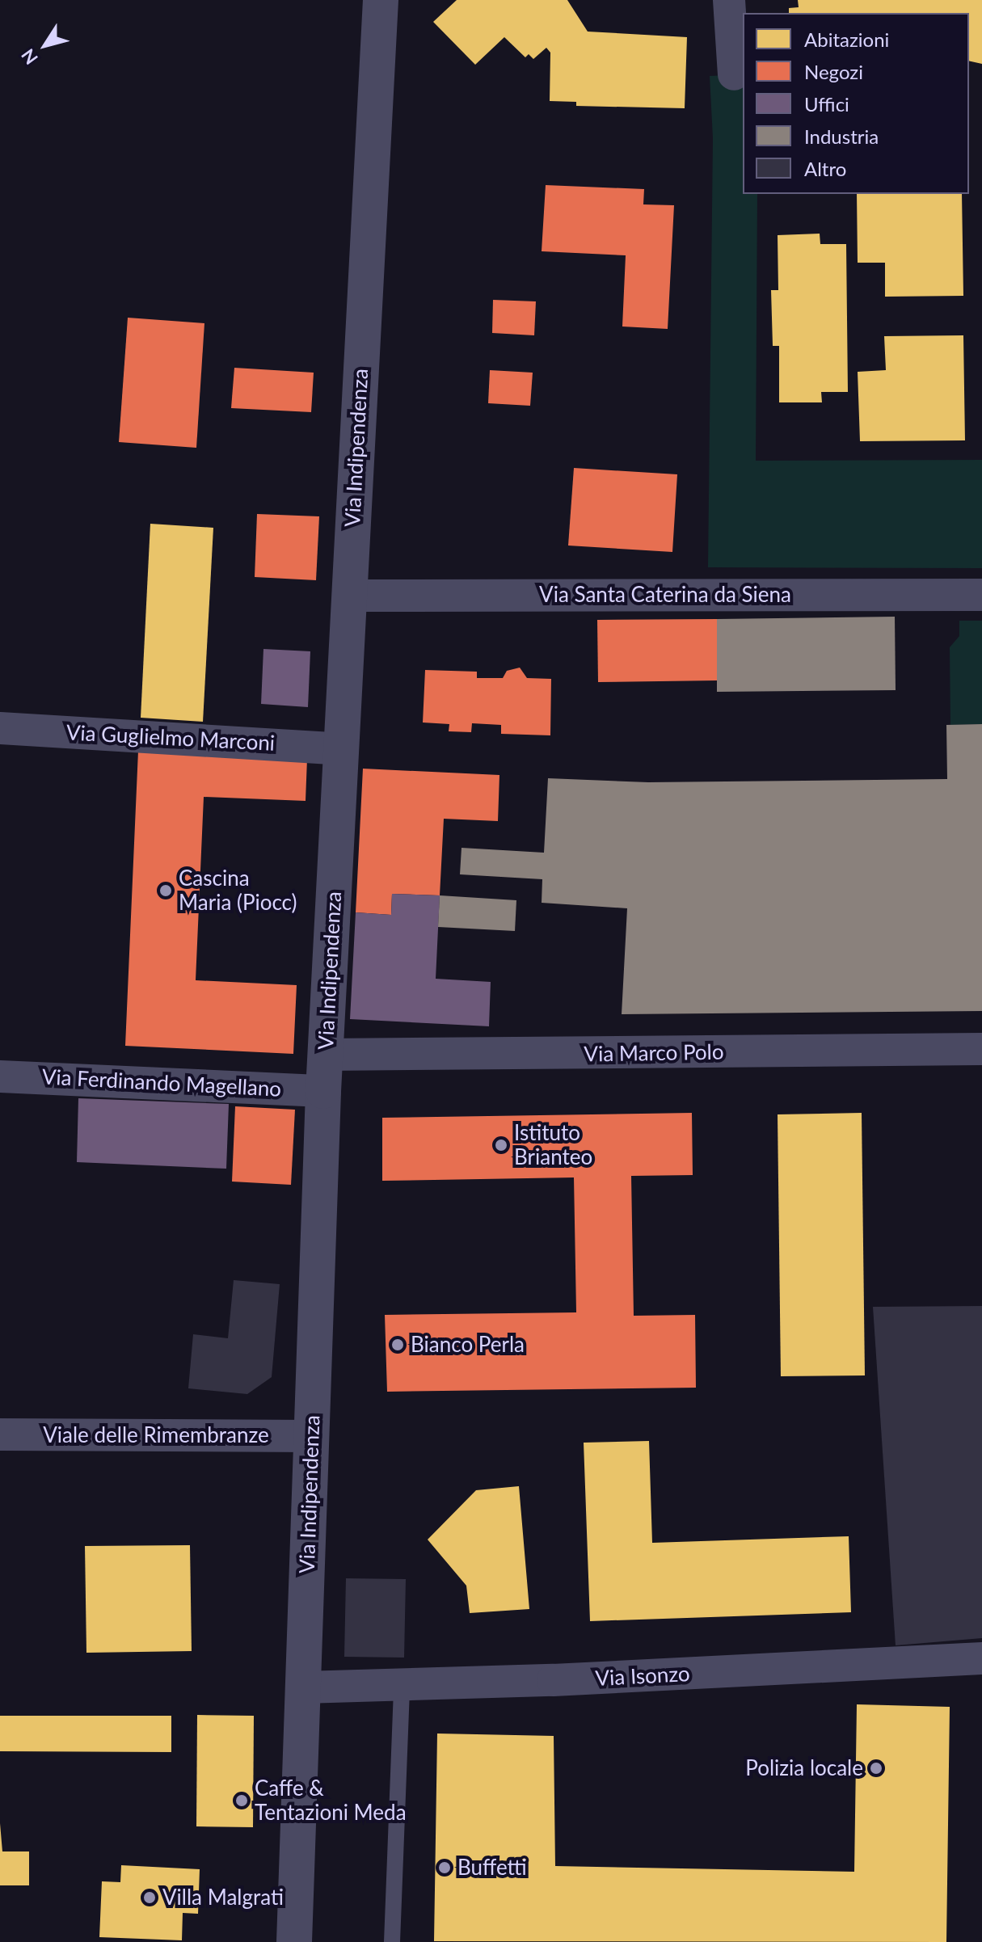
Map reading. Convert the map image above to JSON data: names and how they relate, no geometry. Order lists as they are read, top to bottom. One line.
{"streets":{"street":["Via Indipendenza","Via Santa Caterina da Siena","Via Guglielmo Marconi","Via Marco Polo","Via Ferdinando Magellano","Viale delle Rimembranze","Via Isonzo"]},"crossings":[["Via Indipendenza","Via Santa Caterina da Siena"],["Via Indipendenza","Via Guglielmo Marconi"],["Via Indipendenza","Via Marco Polo"],["Via Indipendenza","Via Ferdinando Magellano"],["Via Indipendenza","Viale delle Rimembranze"],["Via Indipendenza","Via Isonzo"]],"places":["Cascina Maria (Piocc)","Istituto Brianteo","Bianco Perla","Polizia locale","Caffe & Tentazioni Meda","Buffetti","Villa Malgrati"],"legend":["Abitazioni","Negozi","Uffici","Industria","Altro"],"north":"bottom left"}
